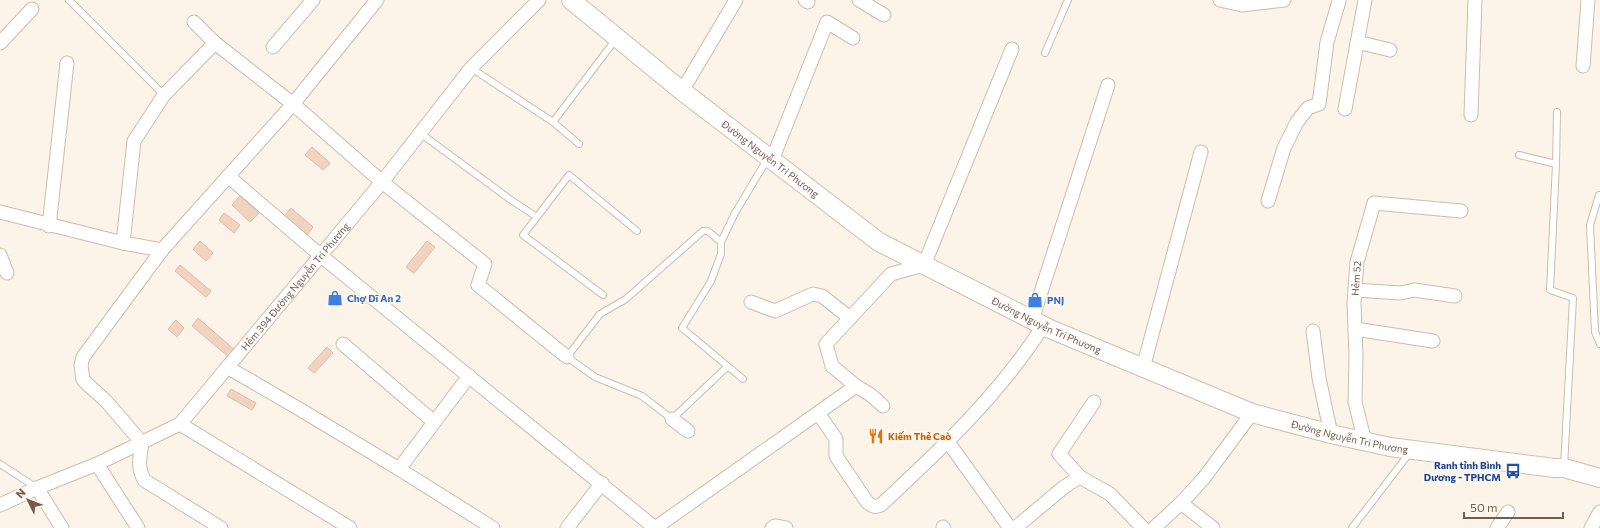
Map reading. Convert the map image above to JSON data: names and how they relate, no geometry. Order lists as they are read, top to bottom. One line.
{"streets":{"main road":["Đường Nguyễn Tri Phương"],"street":["Hẻm 52","Hẻm 394 Đường Nguyễn Tri Phương"]},"crossings":[["Đường Nguyễn Tri Phương","Hẻm 52"]],"places":{"shop":["Chợ Dĩ An 2","PNJ"],"restaurant":["Kiếm Thẻ Caò"],"bus stop":["Ranh tỉnh Bình Dương - TPHCM"]},"scale_bar":"50 m","north":"top left"}
